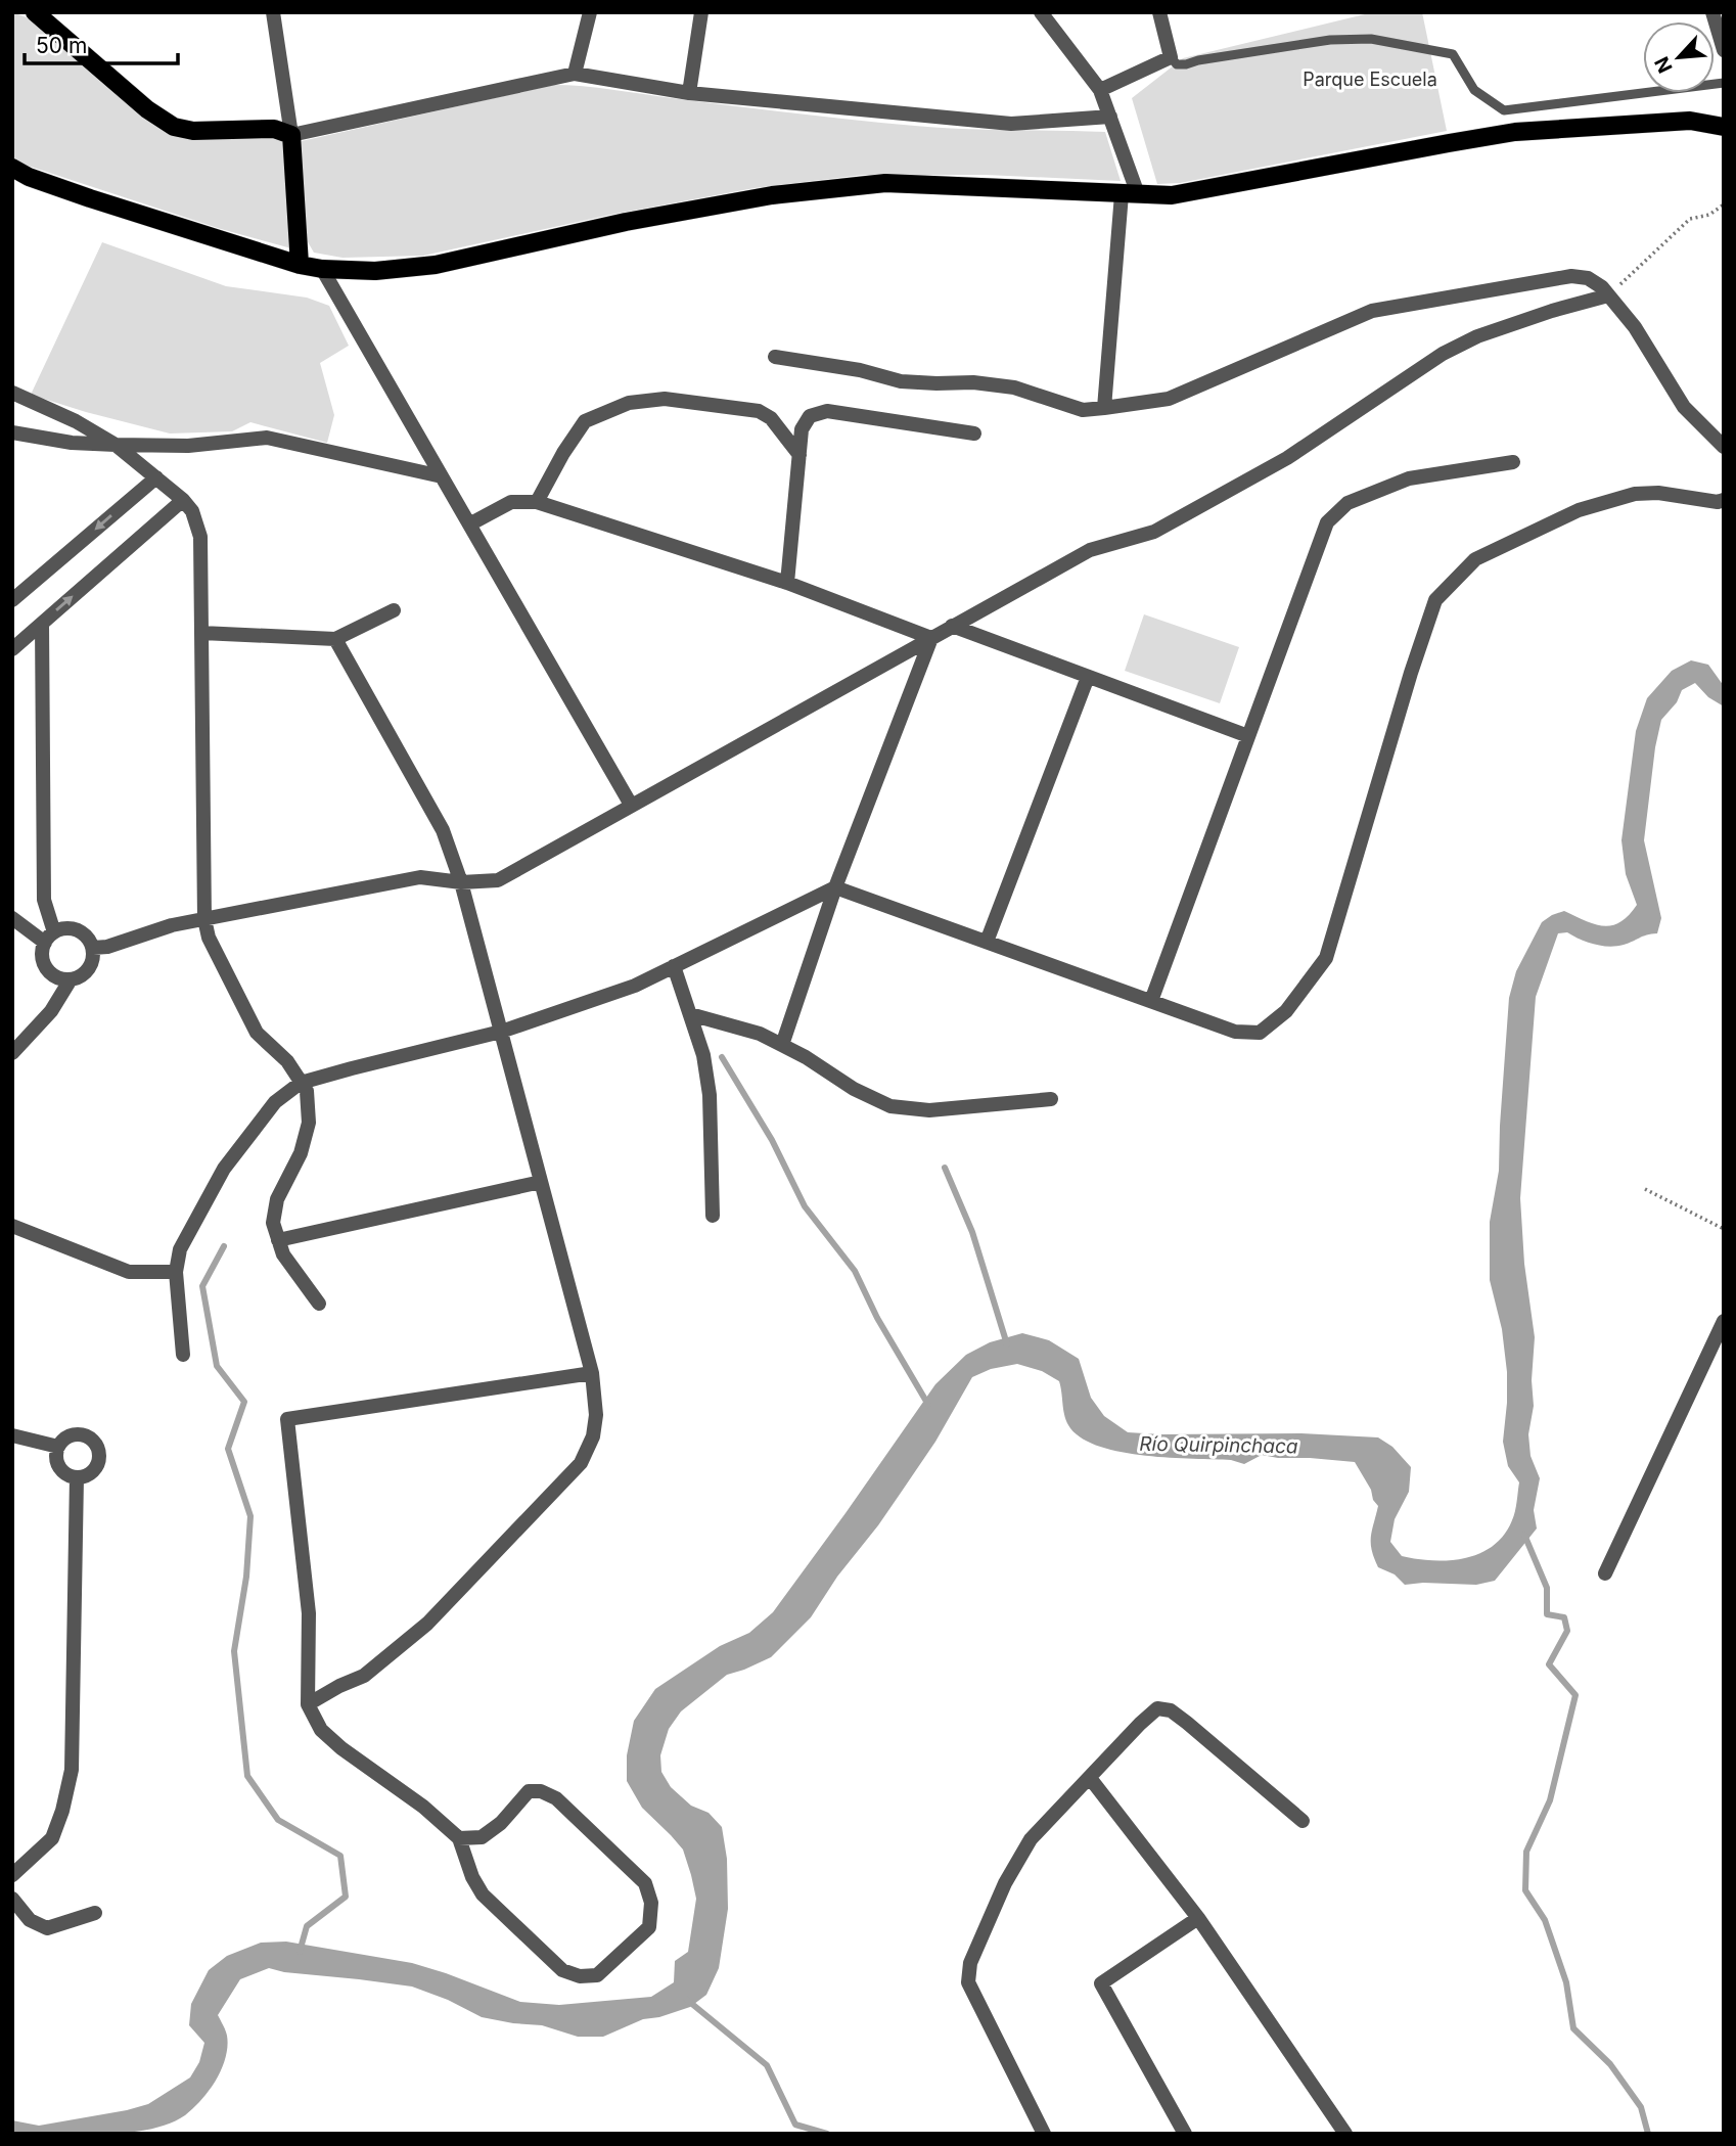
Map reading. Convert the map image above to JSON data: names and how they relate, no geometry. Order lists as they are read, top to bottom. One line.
{"water":["Río Quirpinchaca"],"parks":["Parque Escuela"],"scale_bar":"50 m","north":"bottom left"}
